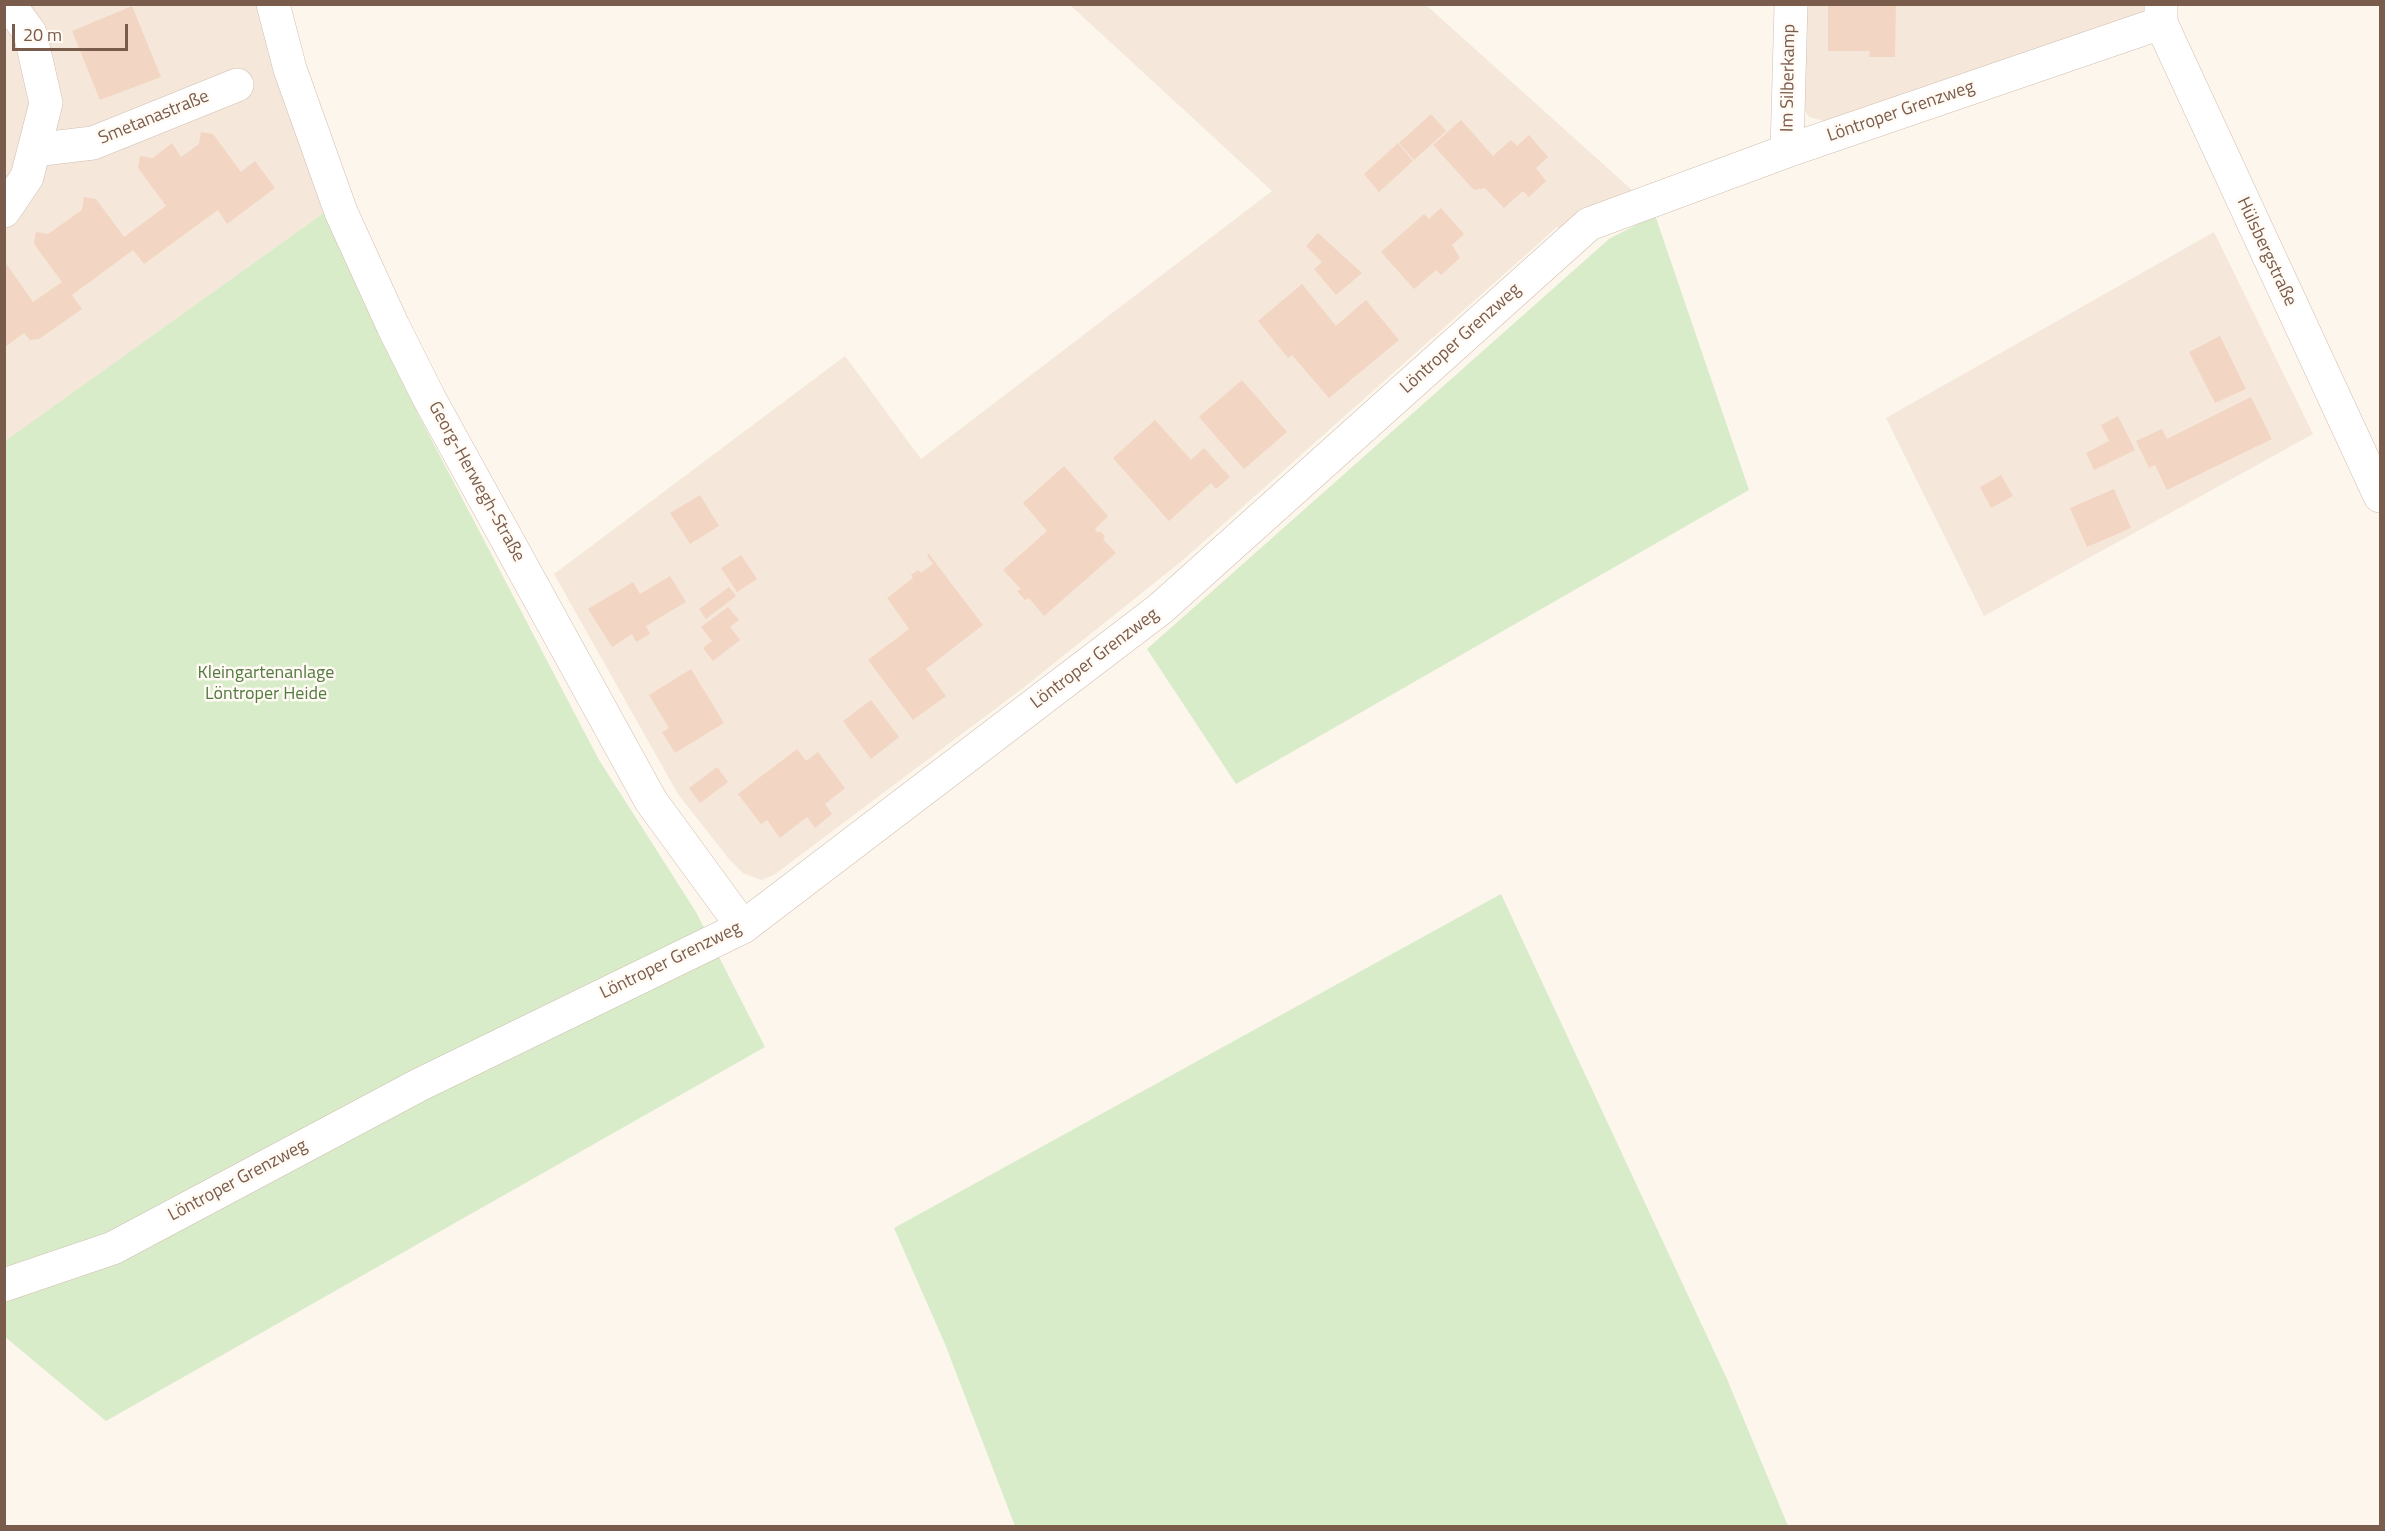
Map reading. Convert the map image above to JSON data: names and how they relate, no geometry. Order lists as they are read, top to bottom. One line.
{"streets":{"street":["Im Silberkamp","Löntroper Grenzweg","Smetanastraße","Hülsbergstraße","Georg-Herwegh-Straße"]},"crossings":[["Im Silberkamp","Löntroper Grenzweg"],["Löntroper Grenzweg","Hülsbergstraße"],["Löntroper Grenzweg","Georg-Herwegh-Straße"]],"parks":["Kleingartenanlage Löntroper Heide"],"scale_bar":"20 m"}
